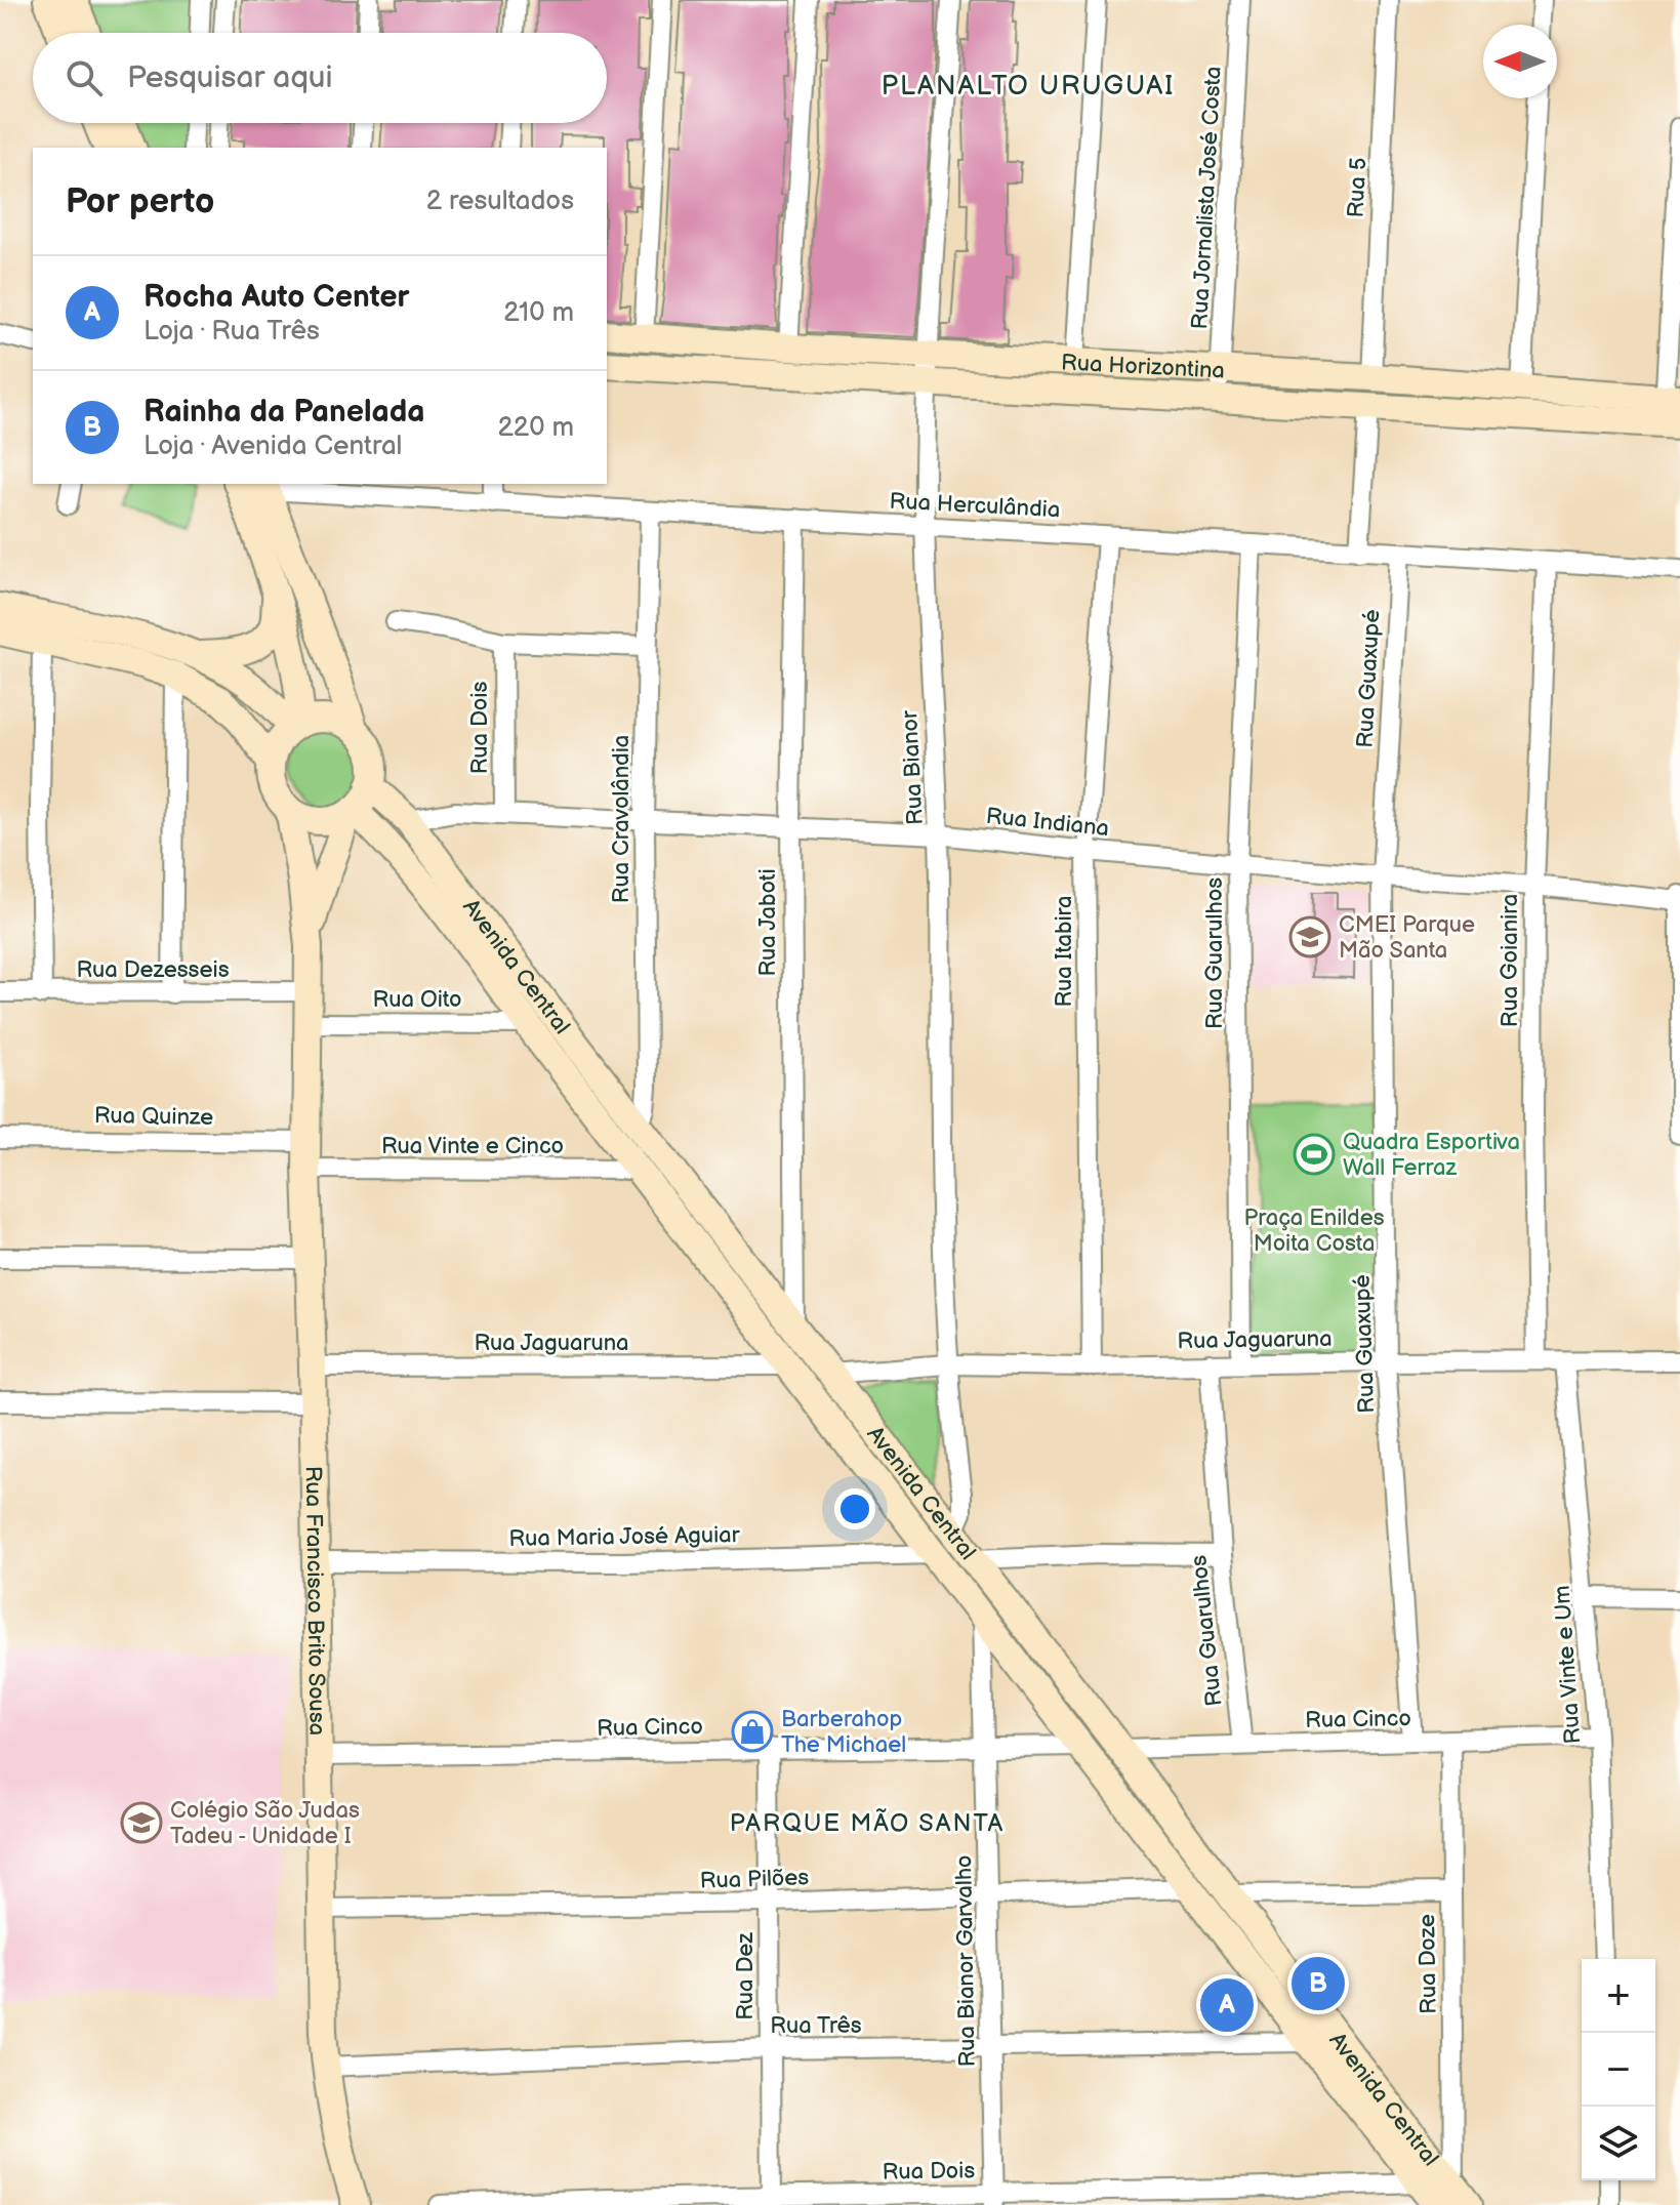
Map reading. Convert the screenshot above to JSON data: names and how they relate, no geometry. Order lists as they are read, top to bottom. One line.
{"streets":{"main road":["Rua Horizontina","Avenida Central","Rua Francisco Brito Sousa"],"street":["Rua 5","Rua Jornalista José Costa","Rua Herculândia","Rua Guaxupé","Rua Dois","Rua Bianor","Rua Cravolândia","Rua Indiana","Rua Jaboti","Rua Itabira","Rua Guarulhos","Rua Goianira","Rua Dezesseis","Rua Oito","Rua Quinze","Rua Vinte e Cinco","Rua Jaguaruna","Rua Maria José Aguiar","Rua Vinte e Um","Rua Cinco","Rua Pilões","Rua Bianor Garvalho","Rua Doze","Rua Dez","Rua Três"]},"crossings":[["Rua 5","Rua Horizontina"],["Rua Jornalista José Costa","Rua Horizontina"],["Rua Horizontina","Rua Bianor"],["Rua Herculândia","Rua Guaxupé"],["Rua Herculândia","Rua Bianor"],["Rua Herculândia","Rua Cravolândia"],["Rua Herculândia","Rua Jaboti"],["Rua Herculândia","Rua Itabira"],["Rua Herculândia","Rua Guarulhos"],["Rua Herculândia","Rua Goianira"],["Rua Guaxupé","Rua Indiana"],["Rua Guaxupé","Rua Jaguaruna"],["Rua Guaxupé","Rua Cinco"],["Rua Dois","Rua Indiana"],["Rua Dois","Avenida Central"],["Rua Dois","Rua Bianor Garvalho"],["Rua Dois","Rua Dez"],["Rua Bianor","Rua Indiana"],["Rua Bianor","Avenida Central"],["Rua Bianor","Rua Jaguaruna"],["Rua Cravolândia","Rua Indiana"],["Rua Cravolândia","Avenida Central"],["Rua Indiana","Rua Jaboti"],["Rua Indiana","Rua Itabira"],["Rua Indiana","Rua Guarulhos"],["Rua Indiana","Rua Goianira"],["Rua Indiana","Avenida Central"],["Rua Jaboti","Avenida Central"],["Rua Itabira","Rua Jaguaruna"],["Rua Guarulhos","Rua Jaguaruna"],["Rua Guarulhos","Rua Cinco"],["Rua Goianira","Rua Jaguaruna"],["Avenida Central","Rua Oito"],["Avenida Central","Rua Vinte e Cinco"],["Avenida Central","Rua Jaguaruna"],["Avenida Central","Rua Maria José Aguiar"],["Avenida Central","Rua Cinco"],["Avenida Central","Rua Pilões"],["Avenida Central","Rua Bianor Garvalho"],["Avenida Central","Rua Doze"],["Avenida Central","Rua Três"],["Rua Dezesseis","Rua Francisco Brito Sousa"],["Rua Oito","Rua Francisco Brito Sousa"],["Rua Quinze","Rua Vinte e Cinco"],["Rua Quinze","Rua Francisco Brito Sousa"],["Rua Vinte e Cinco","Rua Francisco Brito Sousa"],["Rua Jaguaruna","Rua Francisco Brito Sousa"],["Rua Jaguaruna","Rua Vinte e Um"],["Rua Maria José Aguiar","Rua Francisco Brito Sousa"],["Rua Francisco Brito Sousa","Rua Cinco"],["Rua Francisco Brito Sousa","Rua Pilões"],["Rua Francisco Brito Sousa","Rua Três"],["Rua Vinte e Um","Rua Cinco"],["Rua Cinco","Rua Bianor Garvalho"],["Rua Cinco","Rua Doze"],["Rua Cinco","Rua Dez"],["Rua Pilões","Rua Bianor Garvalho"],["Rua Pilões","Rua Dez"],["Rua Bianor Garvalho","Rua Três"],["Rua Dez","Rua Três"]],"districts":["PLANALTO URUGUAI","PARQUE MÃO SANTA"],"parks":["Praça Enildes Moita Costa"],"places":{"school or university":["CMEI Parque Mão Santa","Colégio São Judas Tadeu - Unidade I"],"sports":["Quadra Esportiva Wall Ferraz"],"shop":["Barberahop The Michael"]},"north":"left","page":{"search":"Pesquisar aqui","heading":["Por perto","2 resultados"],"list":[{"mark":"A","name":"Rocha Auto Center","note":"Loja · Rua Três","value":"210 m"},{"mark":"B","name":"Rainha da Panelada","note":"Loja · Avenida Central","value":"220 m"}],"pins":["B","A"],"map_buttons":["+","−"]}}
